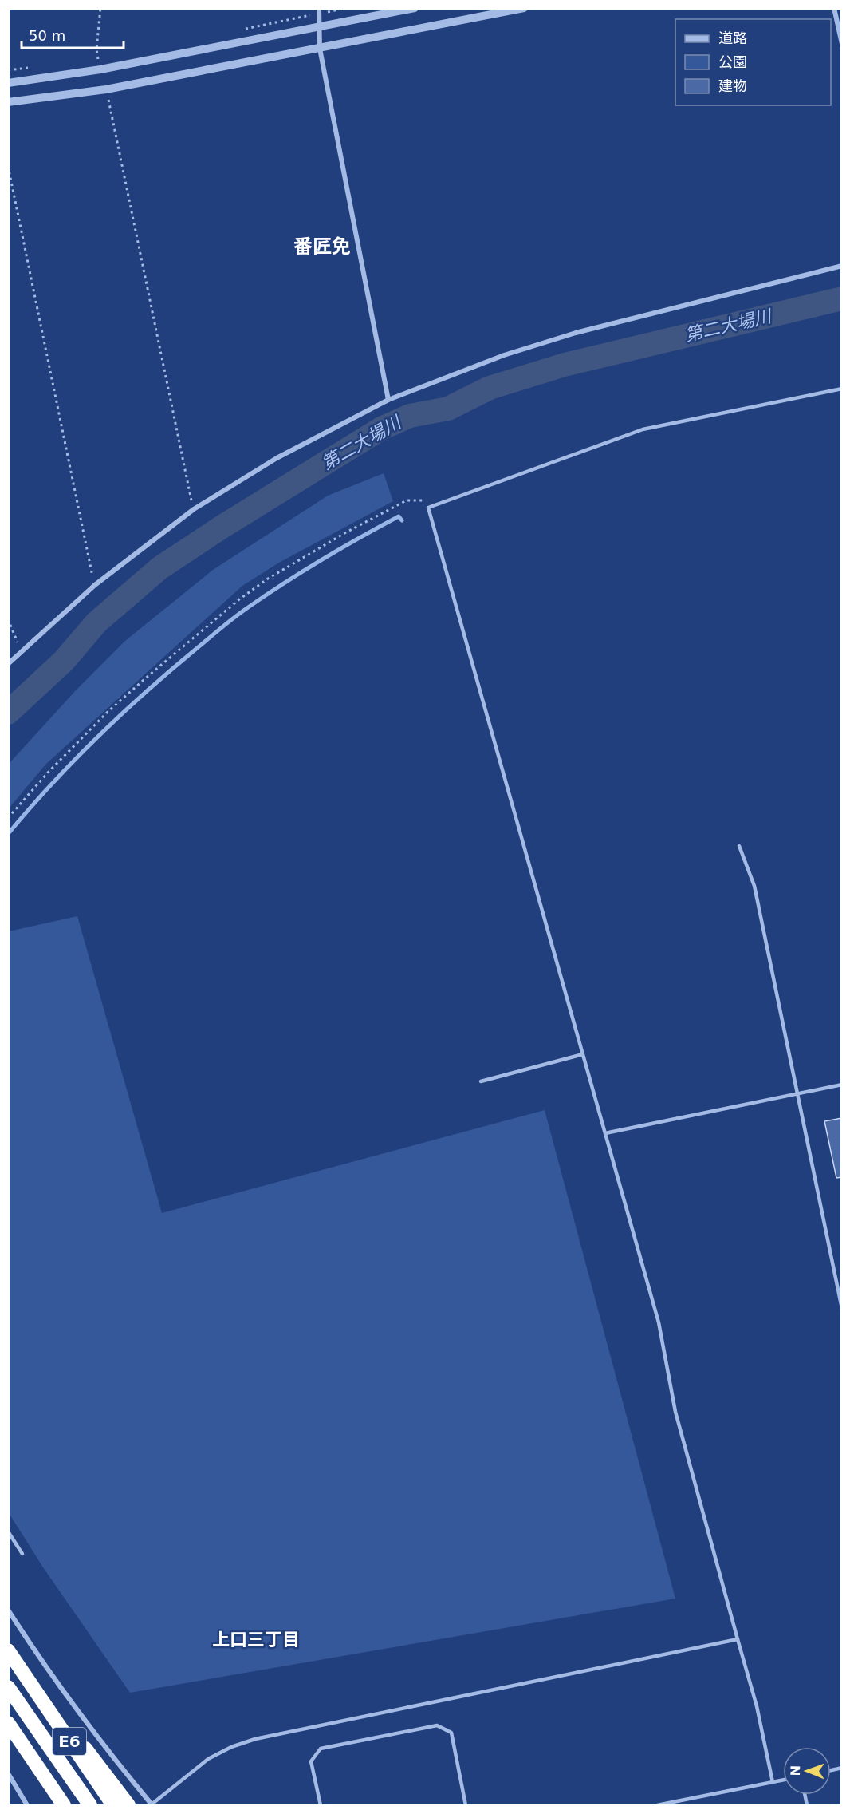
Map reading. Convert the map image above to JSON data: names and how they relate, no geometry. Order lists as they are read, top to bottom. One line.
{"streets":{"highway":["E6"]},"districts":["番匠免","上口三丁目"],"water":["第二大場川"],"legend":["道路","公園","建物"],"scale_bar":"50 m","north":"left"}
